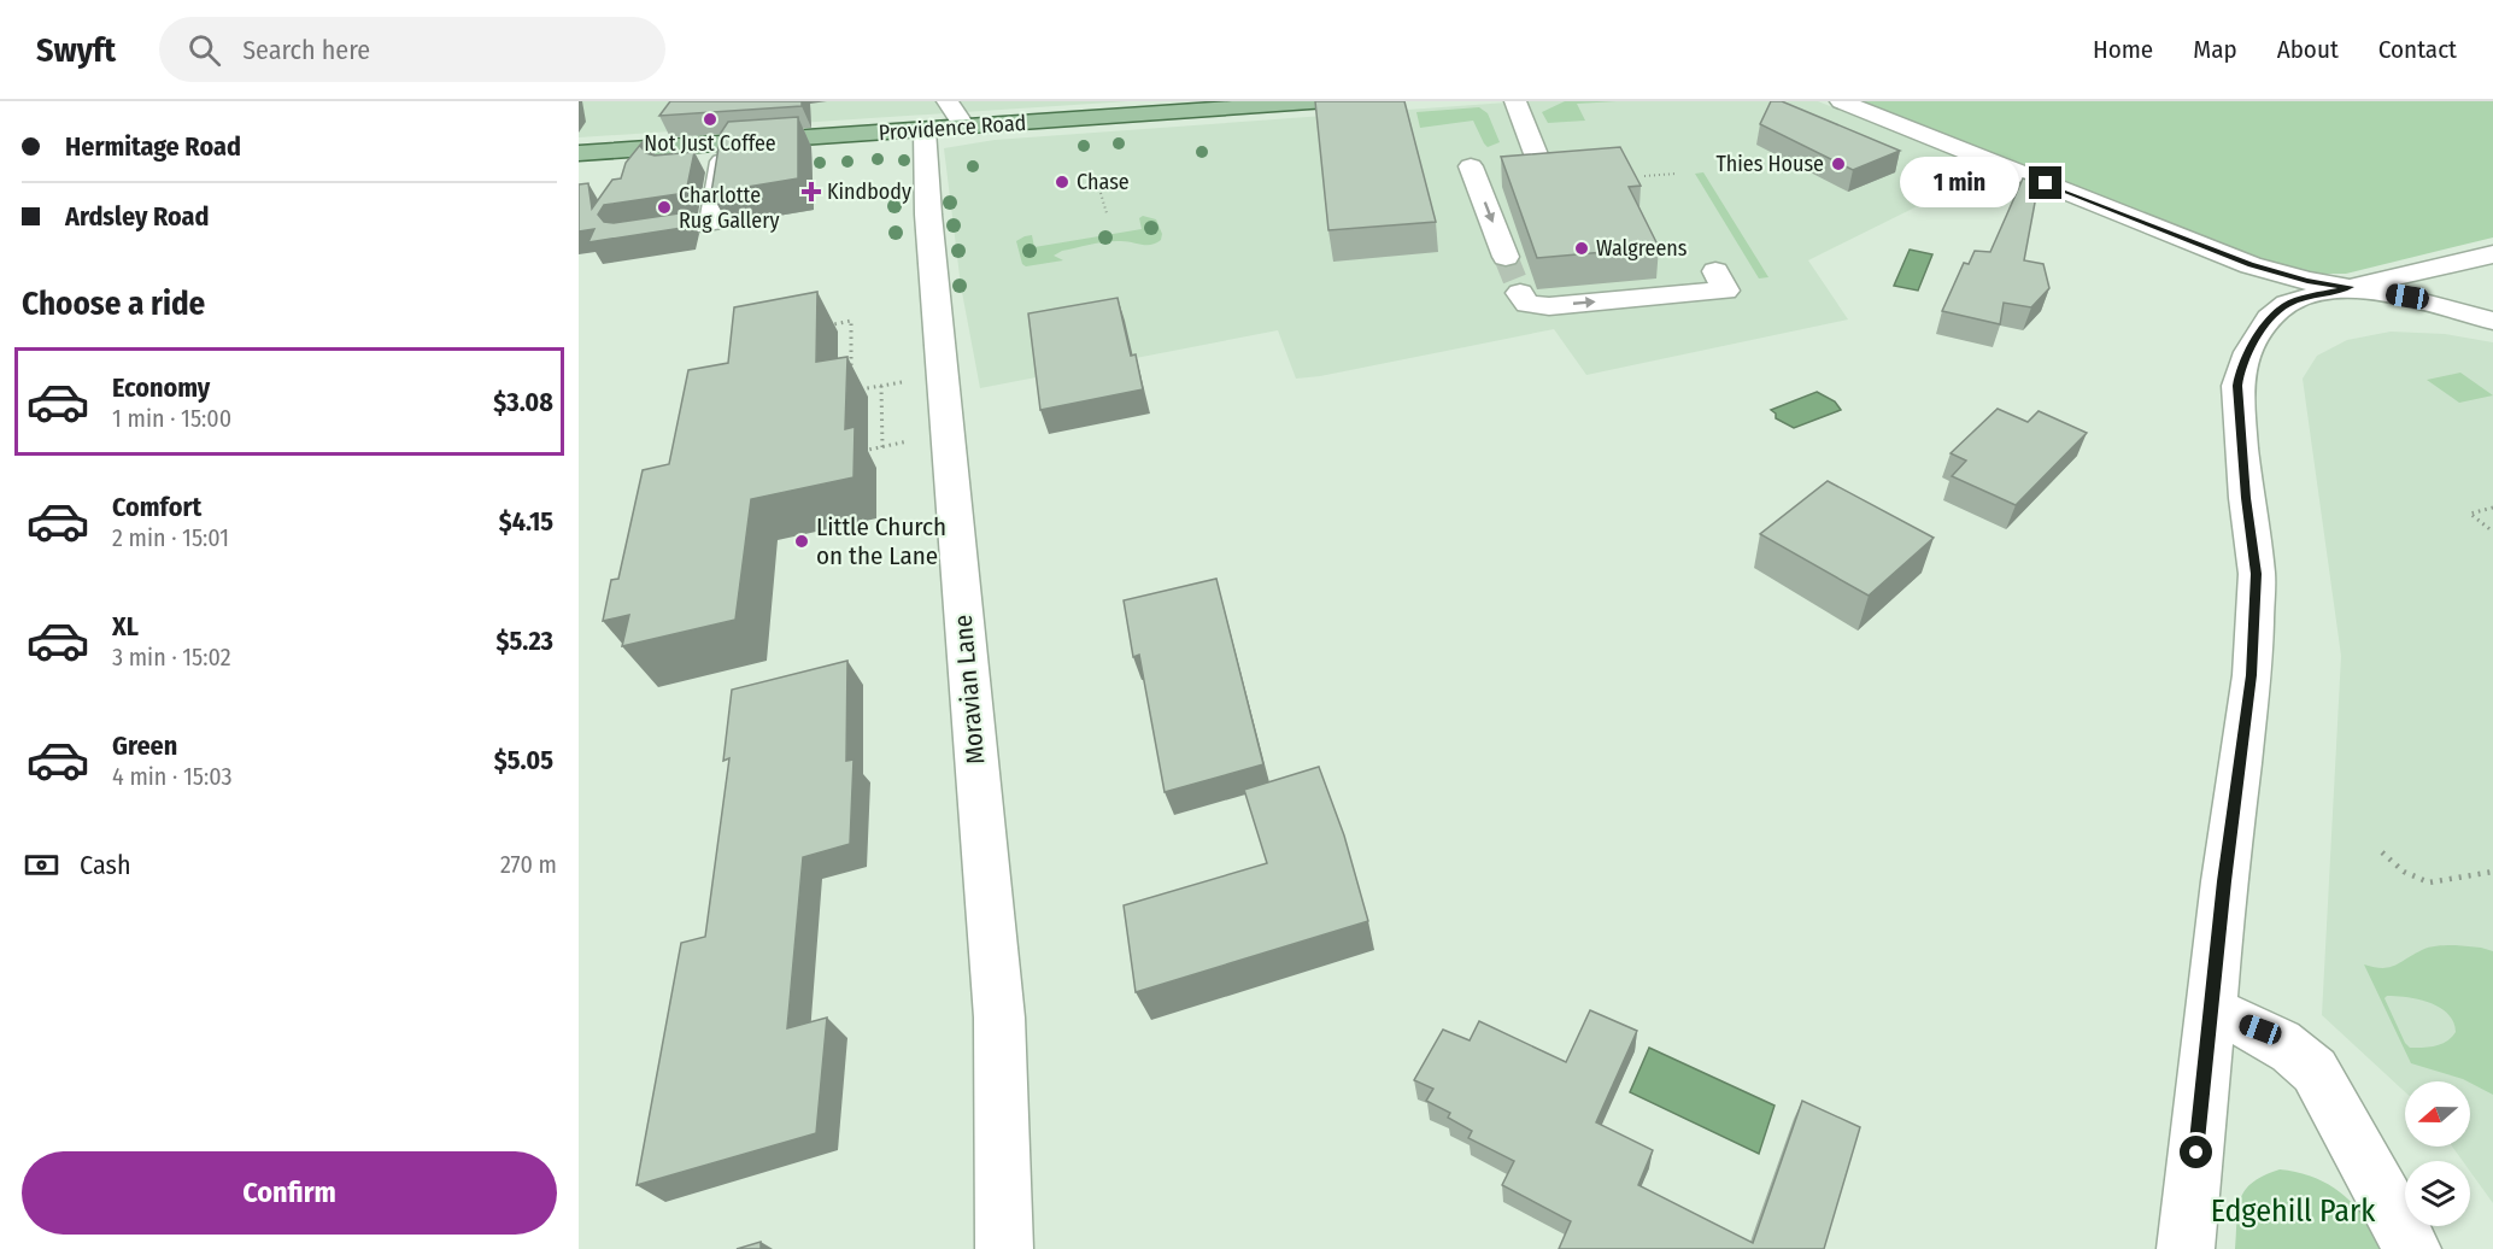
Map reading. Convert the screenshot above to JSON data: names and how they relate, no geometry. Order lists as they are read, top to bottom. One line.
{"streets":{"main road":["Providence Road"],"street":["Moravian Lane"]},"crossings":[["Providence Road","Moravian Lane"]],"parks":["Edgehill Park"],"places":{"other":["Not Just Coffee","Thies House","Chase","Charlotte Rug Gallery","Walgreens","Little Church on the Lane"],"health":["Kindbody"]},"north":"left","page":{"header":"Swyft","search":"Search here","nav":["Home","Map","About","Contact"],"banner":["Hermitage Road","Ardsley Road"],"bubble":"1 min","heading":"Choose a ride","list":[{"name":"Economy","note":"1 min · 15:00","value":"$3.08"},{"name":"Comfort","note":"2 min · 15:01","value":"$4.15"},{"name":"XL","note":"3 min · 15:02","value":"$5.23"},{"name":"Green","note":"4 min · 15:03","value":"$5.05"}],"pay":["Cash","270 m"],"buttons":"Confirm"}}
